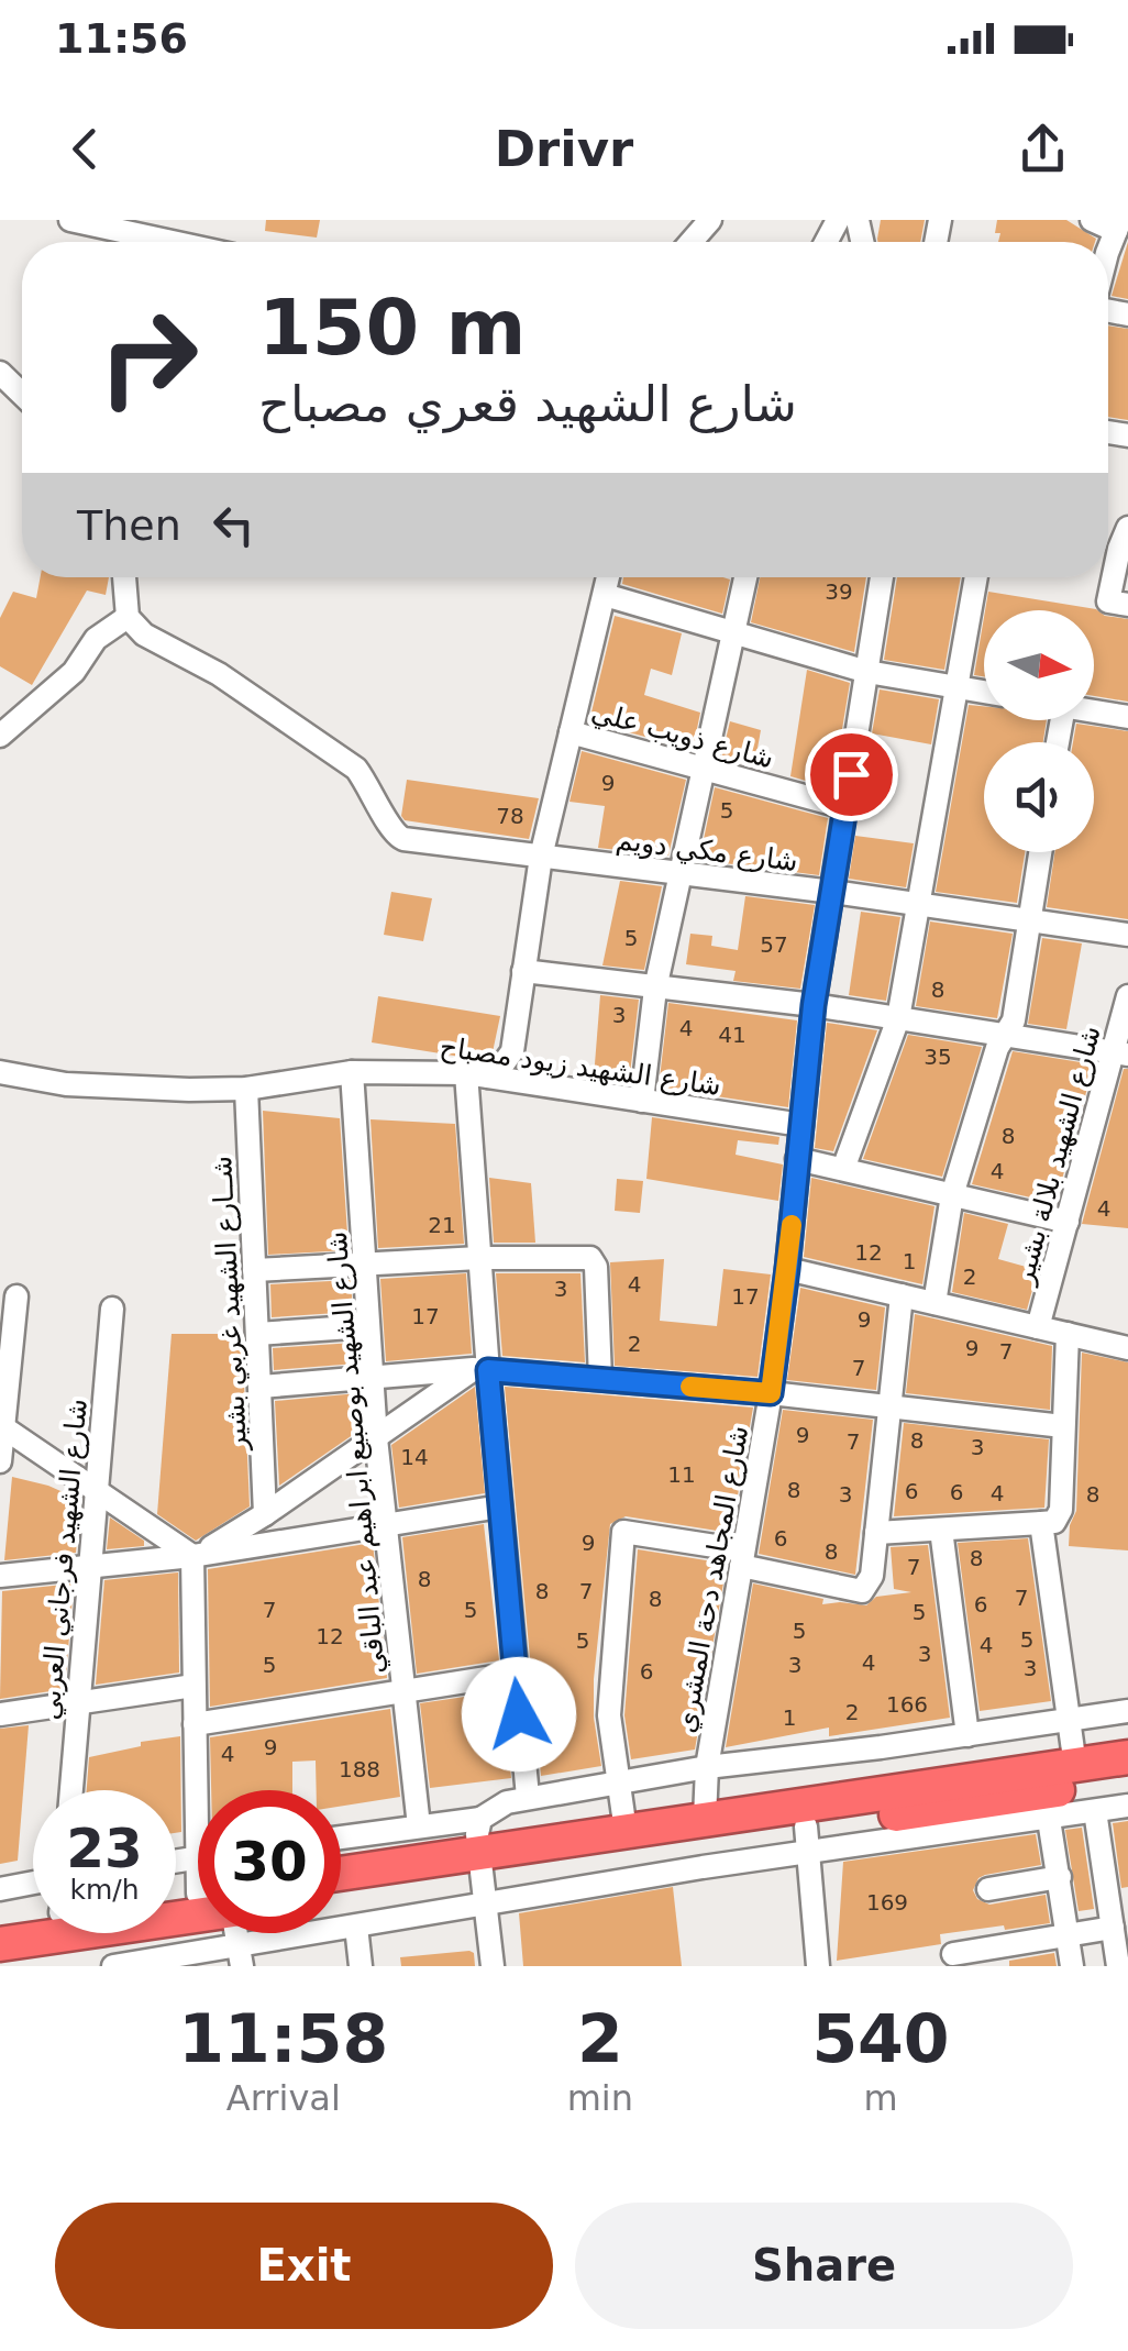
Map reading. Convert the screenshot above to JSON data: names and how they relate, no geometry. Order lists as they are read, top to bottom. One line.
{"streets":{"street":["شارع ذويب علي","شارع مكي دويم","شارع الشهيد زيود مصباح","شارع الشهيد بلالة بشير","شــارع الشهيد غربي بشير","شارع الشهيد بوصبيع ابراهيم عبد الباقي","شارع الشهيد فرجاني العربي","شارع المجاهد دحة المشري"]},"crossings":[["شارع ذويب علي","شارع المجاهد دحة المشري"],["شارع مكي دويم","شارع المجاهد دحة المشري"],["شارع الشهيد زيود مصباح","شــارع الشهيد غربي بشير"],["شارع الشهيد زيود مصباح","شارع الشهيد بوصبيع ابراهيم عبد الباقي"],["شارع الشهيد زيود مصباح","شارع المجاهد دحة المشري"]],"house_numbers":["39","9","5","78","5","57","8","3","4","41","35","8","4","4","21","12","1","2","4","3","17","17","9","2","9","7","7","9","8","7","3","14","11","8","6","6","4","3","8","6","9","8","8","7","8","8","7","7","8","6","7","5","5","5","12","5","5","4","3","4","5","3","3","6","166","2","1","9","4","188","169"],"north":"right","page":{"status":"11:56","header":"Drivr","turn":["150 m","شارع الشهيد قعري مصباح"],"then":"Then","speed":"23 km/h","limit":"30","eta":["11:58","Arrival","2","min","540","m"],"buttons":["Exit","Share"]}}
